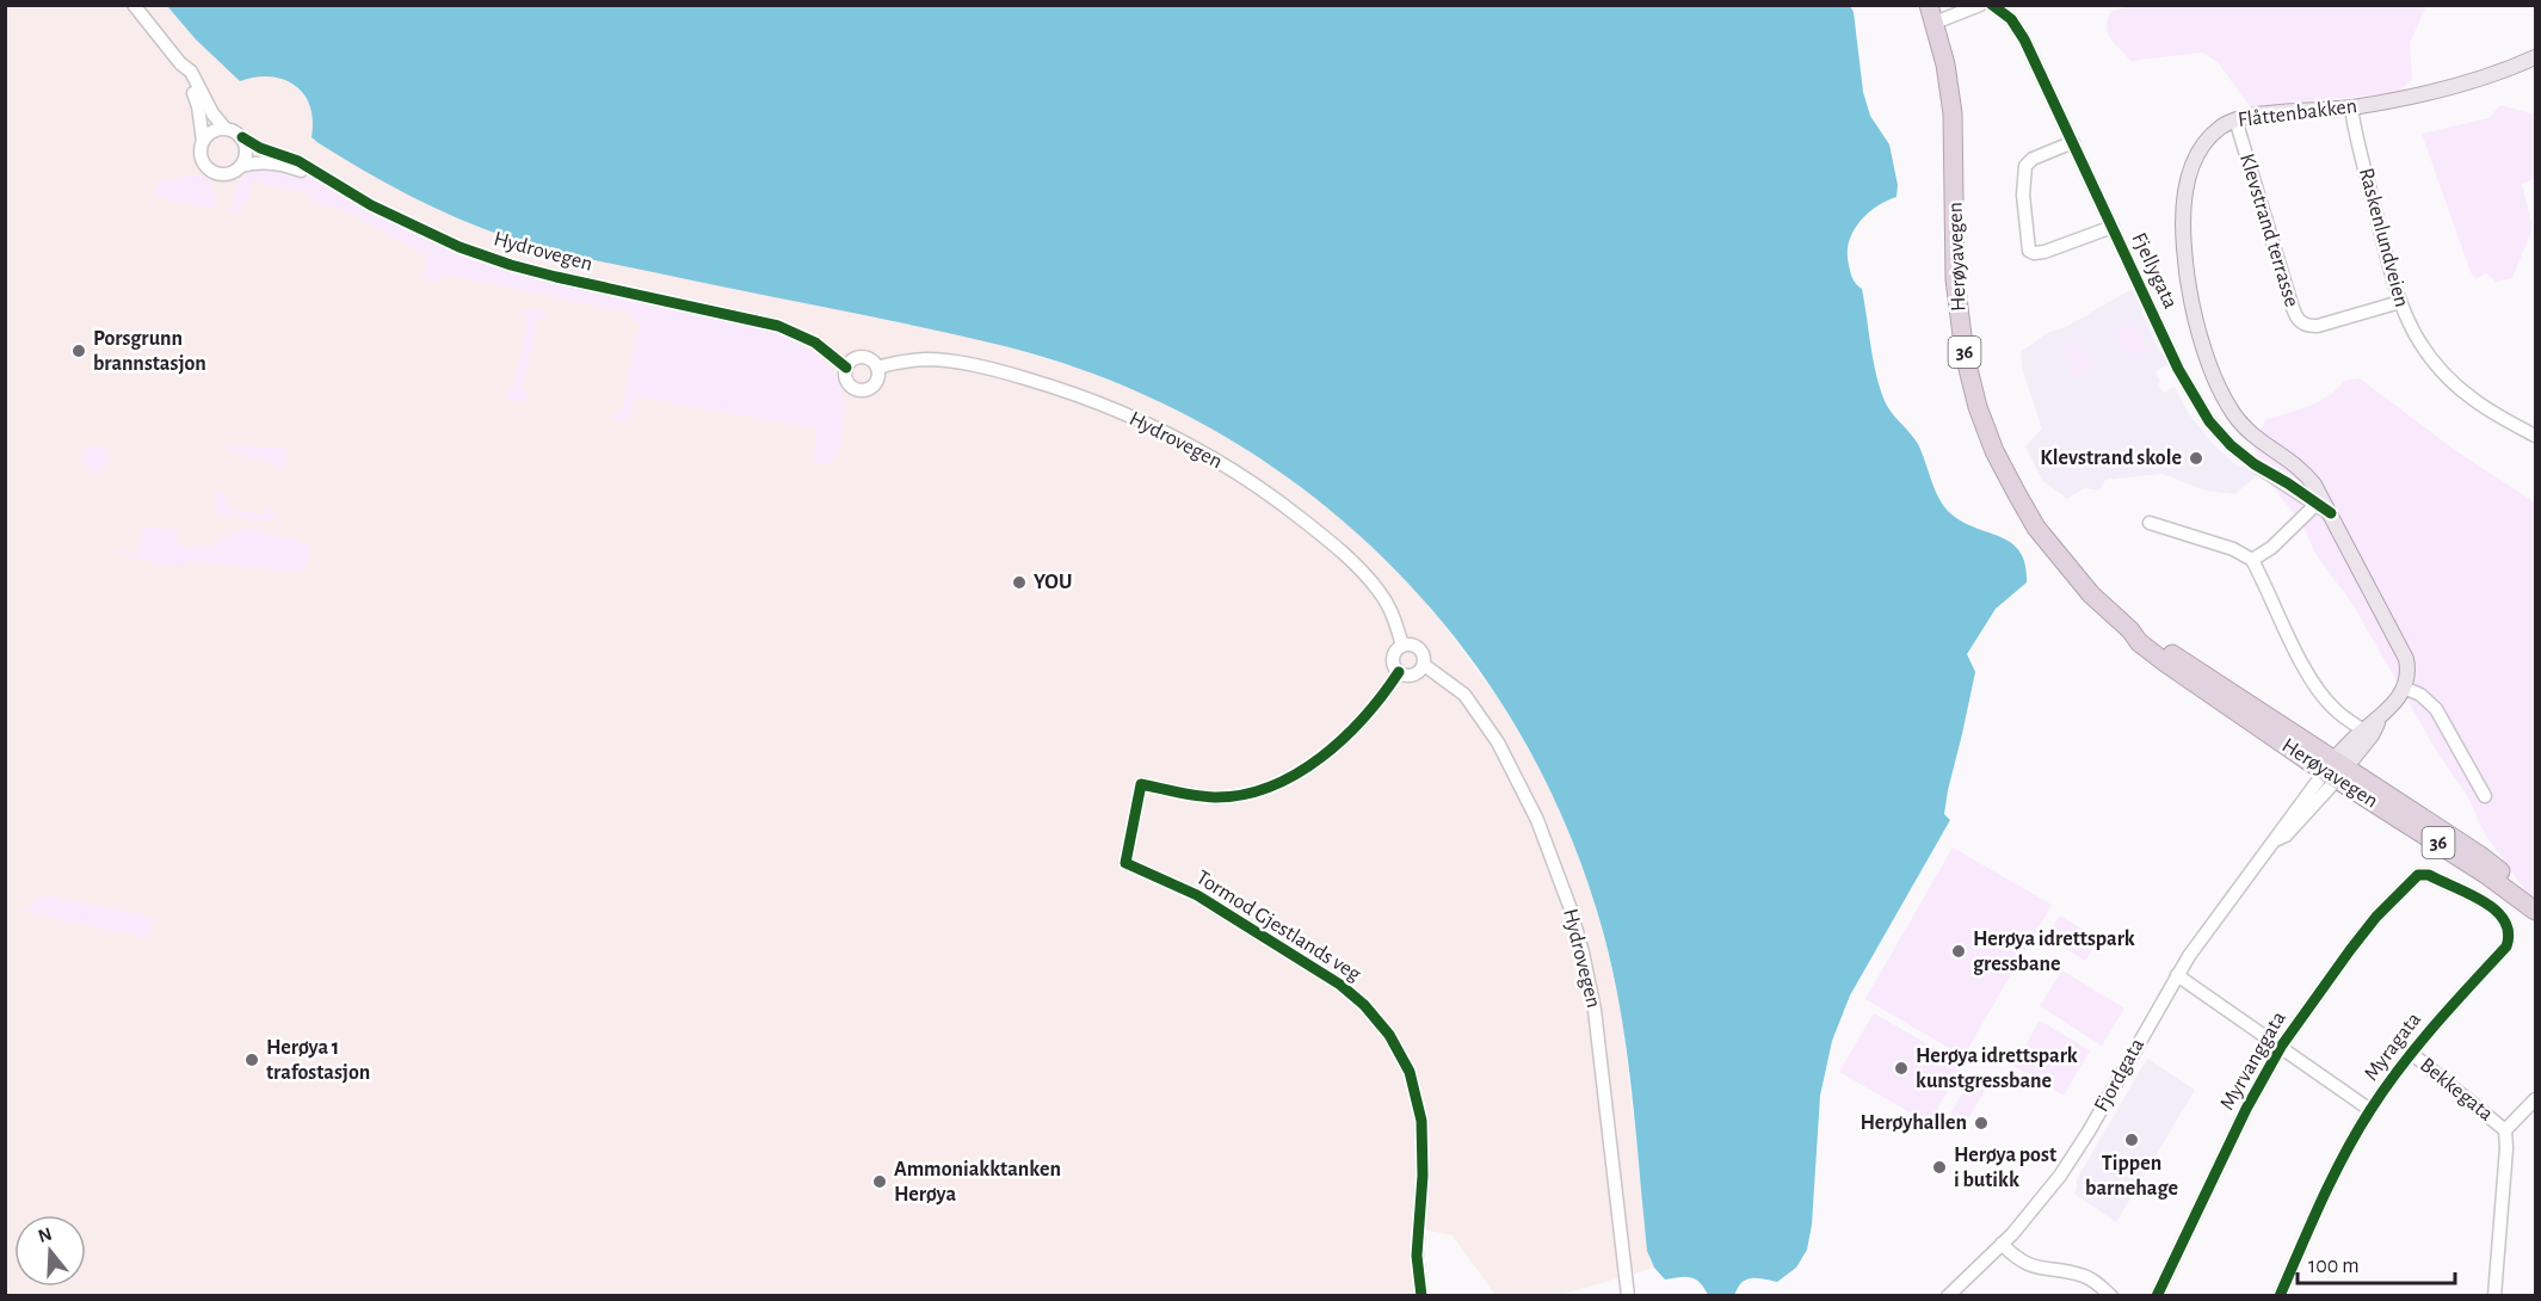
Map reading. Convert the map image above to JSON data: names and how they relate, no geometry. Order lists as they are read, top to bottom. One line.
{"streets":{"highway":["Herøyavegen","36"],"main road":["Flåttenbakken"],"street":["Klevstrand terrasse","Raskenlundveien","Hydrovegen","Fjellygata","Tormod Gjestlands veg","Myragata","Myrvanggata","Fjordgata","Bekkegata"]},"crossings":[["Flåttenbakken","Klevstrand terrasse"],["Flåttenbakken","Raskenlundveien"],["Flåttenbakken","Fjellygata"],["Klevstrand terrasse","Raskenlundveien"],["Hydrovegen","Tormod Gjestlands veg"],["Herøyavegen","Fjordgata"],["Myragata","Myrvanggata"],["Myragata","Bekkegata"]],"places":["Porsgrunn brannstasjon","Klevstrand skole","YOU","Herøya idrettspark gressbane","Herøya 1 trafostasjon","Herøya idrettspark kunstgressbane","Herøyhallen","Tippen barnehage","Herøya post i butikk","Ammoniakktanken Herøya"],"scale_bar":"100 m","north":"top"}
